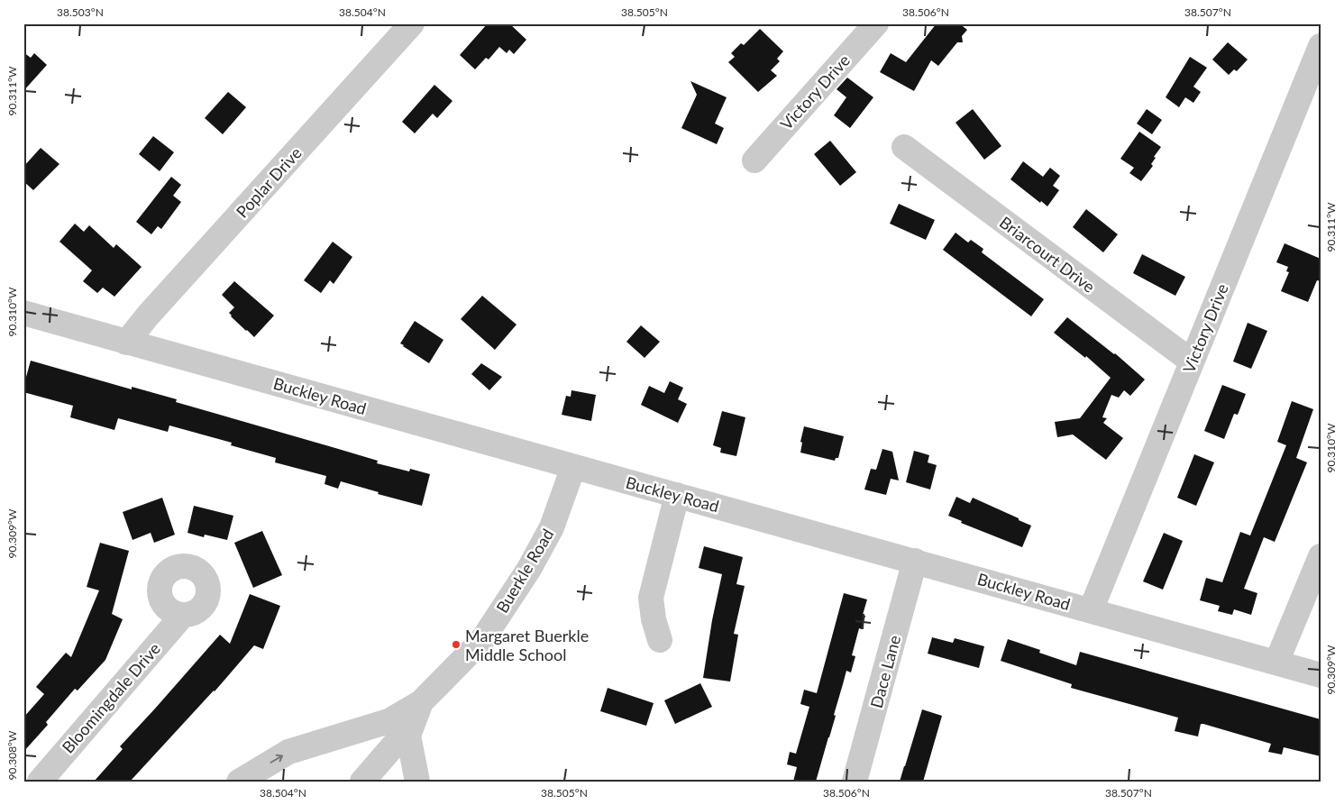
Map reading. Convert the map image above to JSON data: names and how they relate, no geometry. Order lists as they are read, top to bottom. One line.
{"streets":{"street":["Victory Drive","Poplar Drive","Briarcourt Drive","Buckley Road","Buerkle Road","Dace Lane","Bloomingdale Drive"]},"crossings":[["Victory Drive","Briarcourt Drive"],["Victory Drive","Buckley Road"],["Poplar Drive","Buckley Road"],["Buckley Road","Buerkle Road"],["Buckley Road","Dace Lane"]],"places":["Margaret Buerkle Middle School"],"coordinates":["38.503°N","38.504°N","38.505°N","38.506°N","38.507°N","90.311°W","90.310°W","90.309°W","90.308°W"]}
